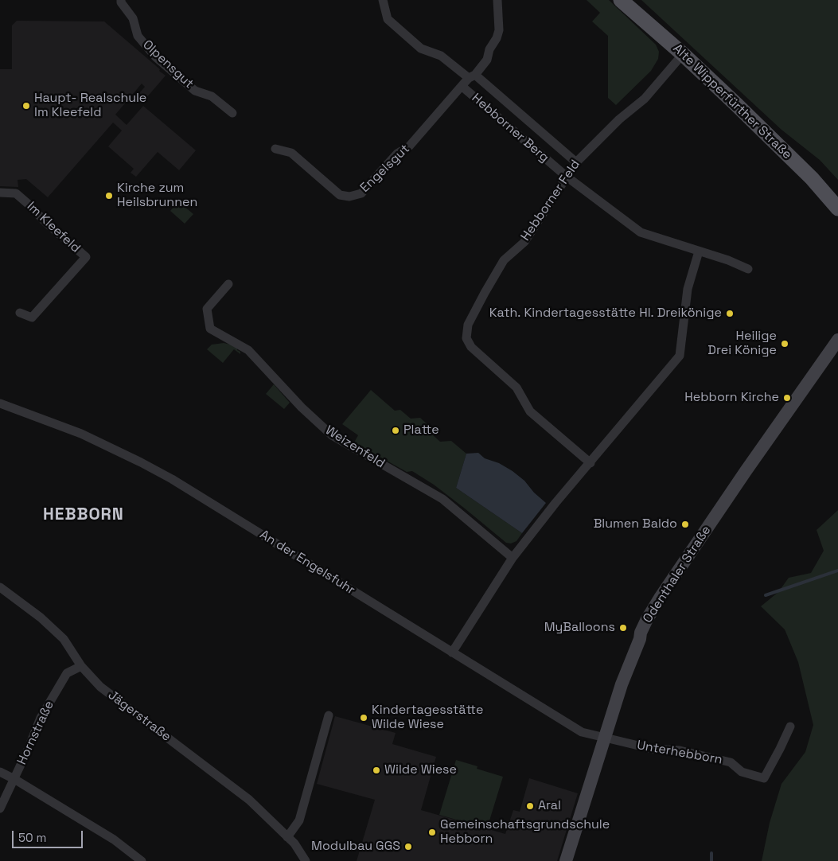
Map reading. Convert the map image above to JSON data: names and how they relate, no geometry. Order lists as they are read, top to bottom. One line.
{"streets":{"main road":["Alte Wipperfürther Straße","Odenthaler Straße"],"street":["Olpensgut","Hebborner Berg","Engelsgut","Hebborner Feld","Im Kleefeld","Weizenfeld","An der Engelsfuhr","Jägerstraße","Hornstraße","Unterhebborn"]},"crossings":[["Alte Wipperfürther Straße","Hebborner Feld"],["Hebborner Berg","Engelsgut"],["Hebborner Berg","Hebborner Feld"],["An der Engelsfuhr","Odenthaler Straße"],["An der Engelsfuhr","Unterhebborn"],["Odenthaler Straße","Unterhebborn"],["Jägerstraße","Hornstraße"]],"districts":["HEBBORN"],"places":["Haupt- Realschule Im Kleefeld","Kirche zum Heilsbrunnen","Kath. Kindertagesstätte Hl. Dreikönige","Heilige Drei Könige","Hebborn Kirche","Platte","Blumen Baldo","MyBalloons","Kindertagesstätte Wilde Wiese","Wilde Wiese","Aral","Gemeinschaftsgrundschule Hebborn","Modulbau GGS"],"scale_bar":"50 m"}
